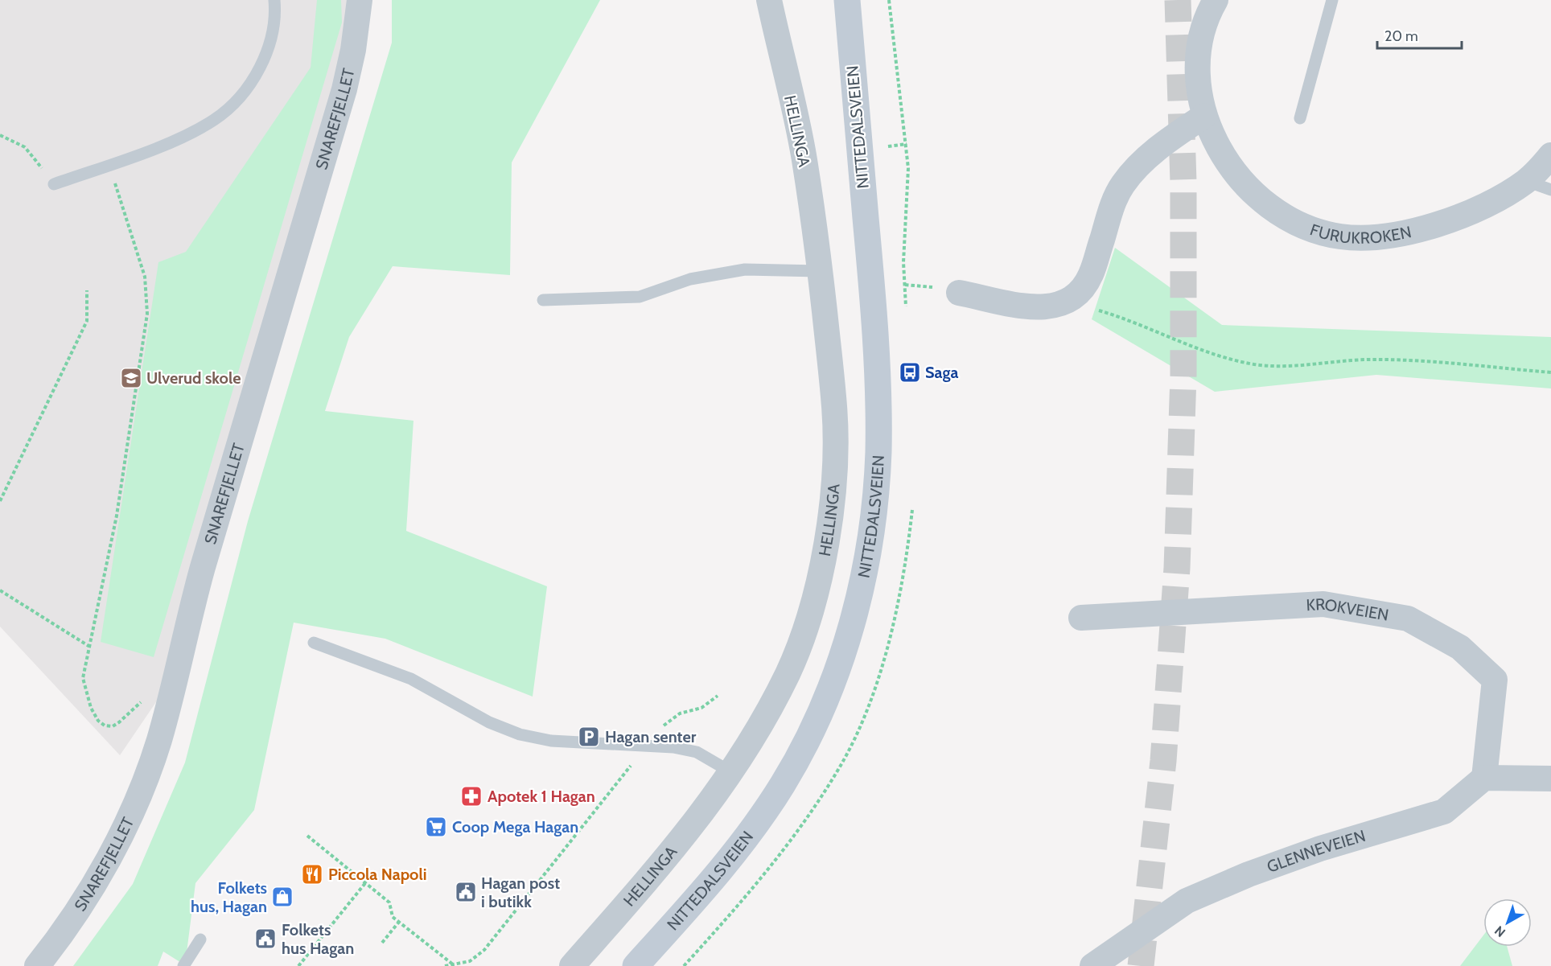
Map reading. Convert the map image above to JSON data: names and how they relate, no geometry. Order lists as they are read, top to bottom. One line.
{"streets":{"main road":["NITTEDALSVEIEN"],"street":["SNAREFJELLET","HELLINGA","FURUKROKEN","KROKVEIEN","GLENNEVEIEN"]},"crossings":[["KROKVEIEN","GLENNEVEIEN"]],"places":{"bus stop":["Saga"],"school or university":["Ulverud skole"],"parking":["Hagan senter"],"pharmacy":["Apotek 1 Hagan"],"supermarket":["Coop Mega Hagan"],"restaurant":["Piccola Napoli"],"public building":["Hagan post i butikk","Folkets hus Hagan"],"shop":["Folkets hus, Hagan"]},"scale_bar":"20 m","north":"bottom left"}
